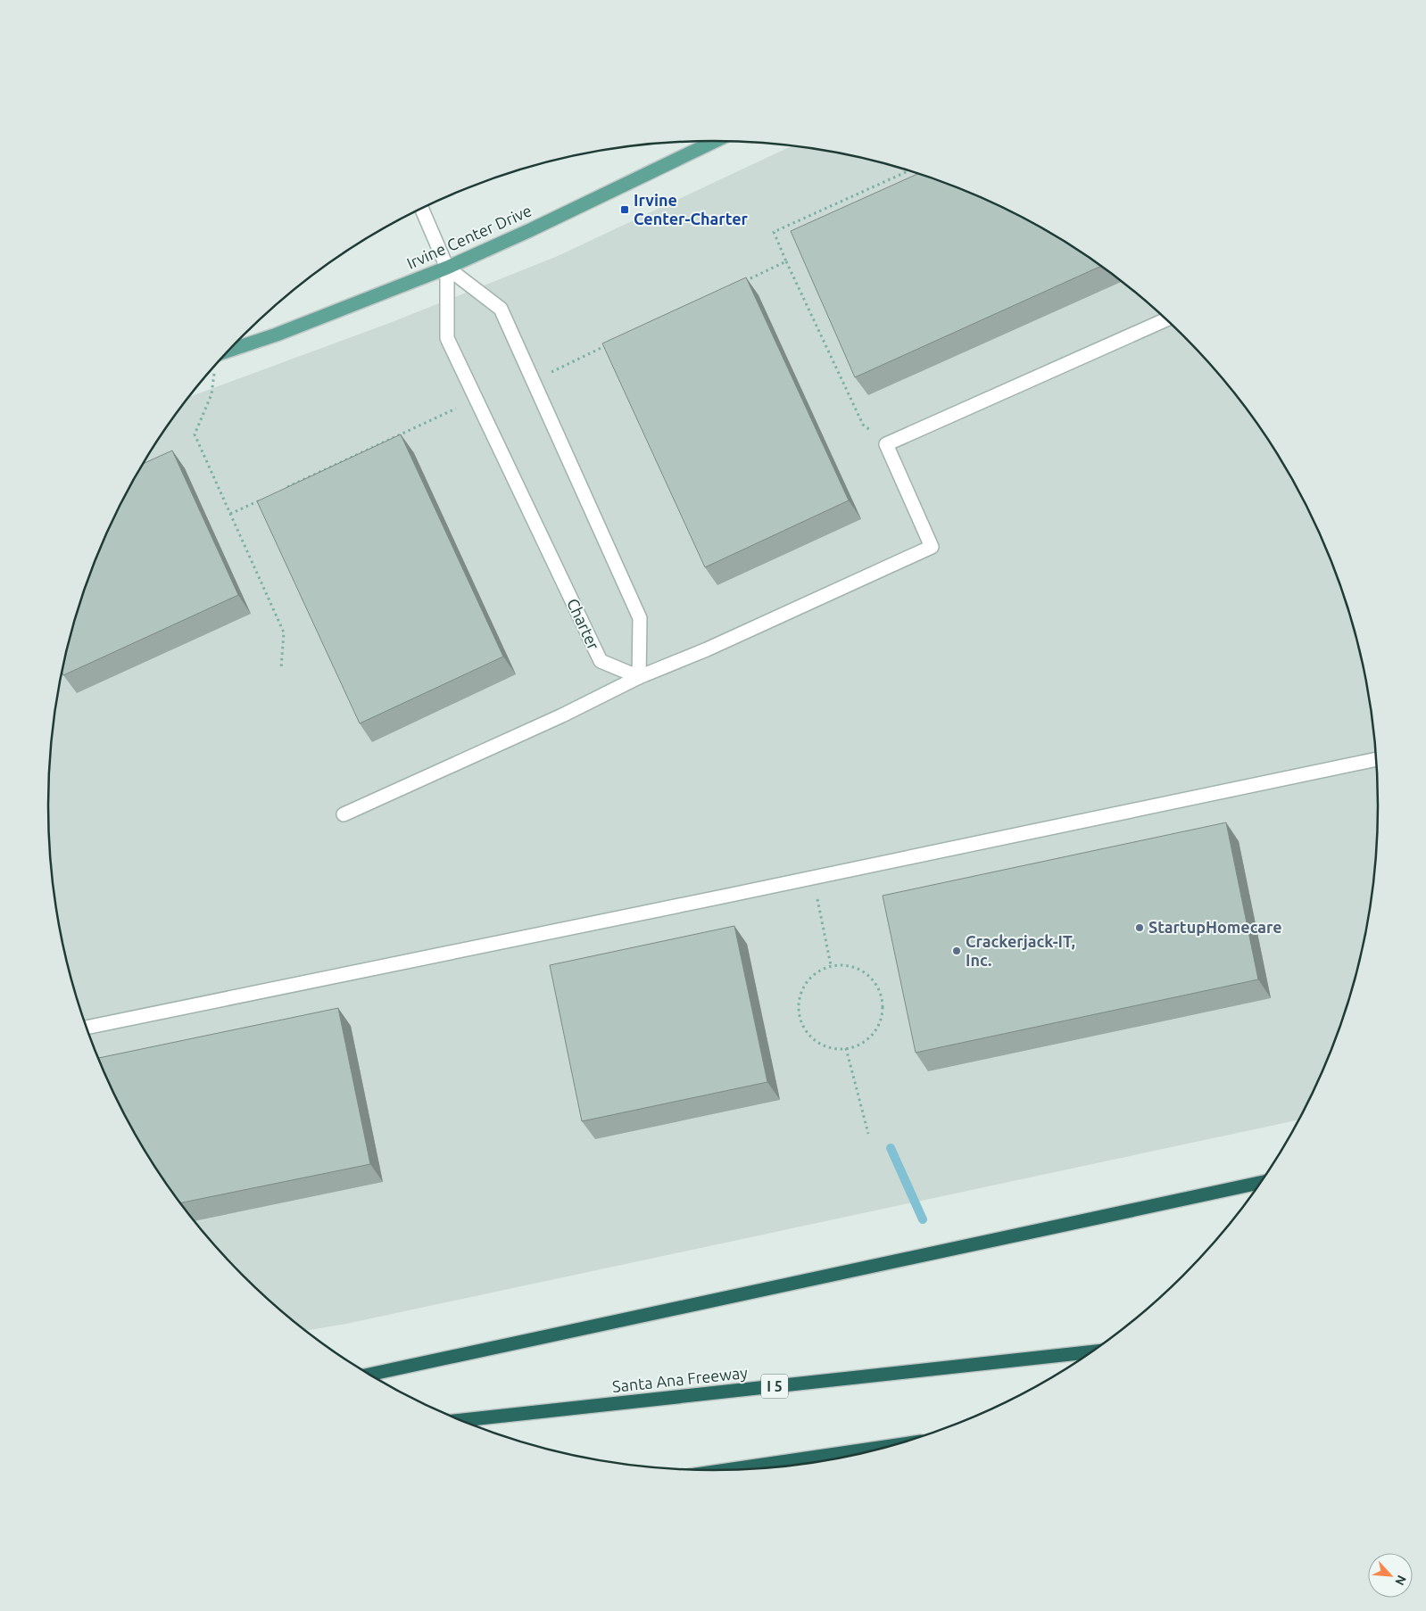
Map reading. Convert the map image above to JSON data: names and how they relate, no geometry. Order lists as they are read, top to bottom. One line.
{"streets":{"highway":["Santa Ana Freeway","I 5"],"main road":["Irvine Center Drive"],"street":["Charter"]},"crossings":[["Irvine Center Drive","Charter"]],"places":{"transit":["Irvine Center-Charter"],"other":["StartupHomecare","Crackerjack-IT, Inc."]},"north":"bottom right"}
